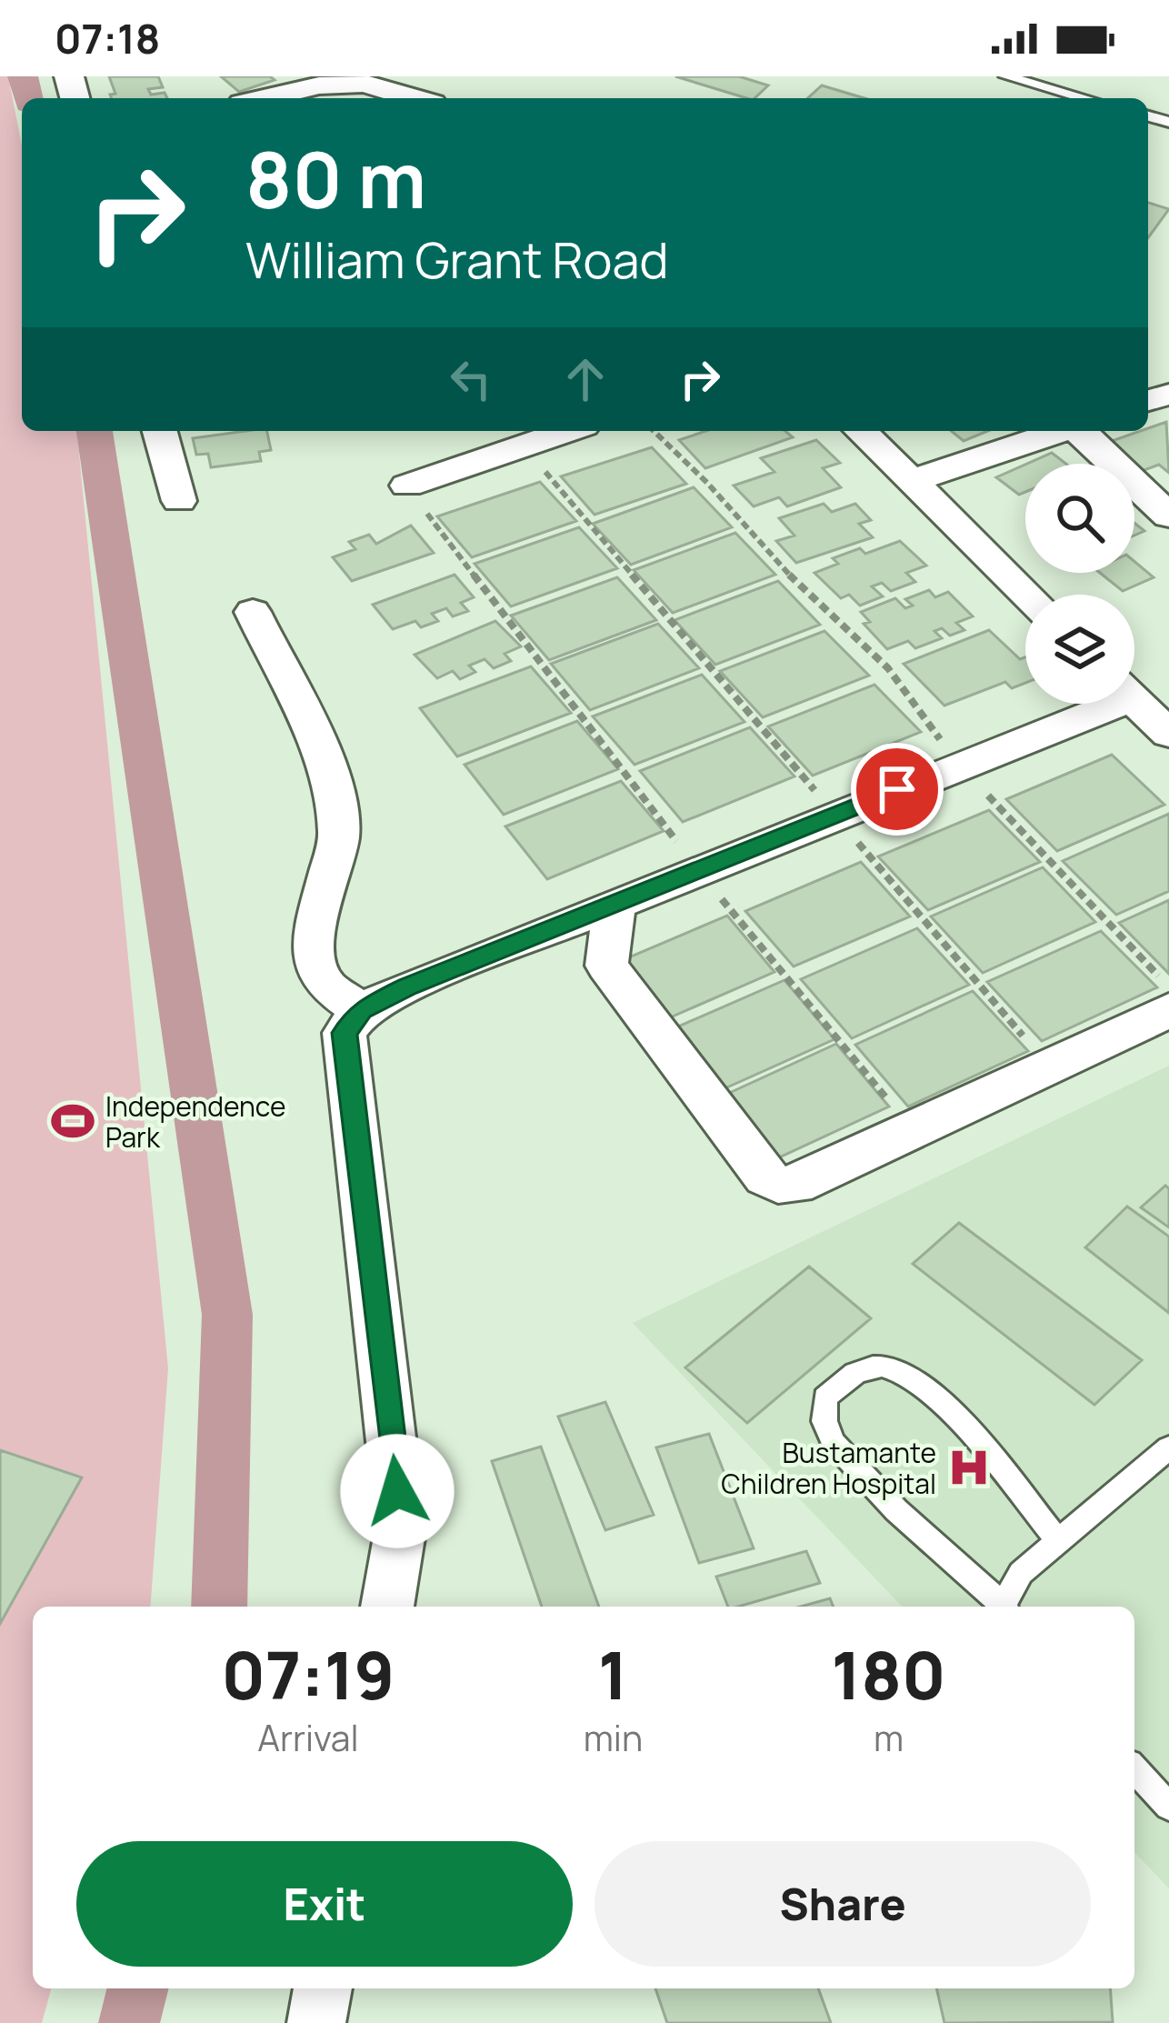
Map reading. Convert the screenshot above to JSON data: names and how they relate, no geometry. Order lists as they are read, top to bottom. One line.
{"places":{"sports":["Independence Park"],"hospital":["Bustamante Children Hospital"]},"page":{"status":"07:18","turn":["80 m","William Grant Road"],"eta":["07:19","Arrival","1","min","180","m"],"buttons":["Exit","Share"]}}
